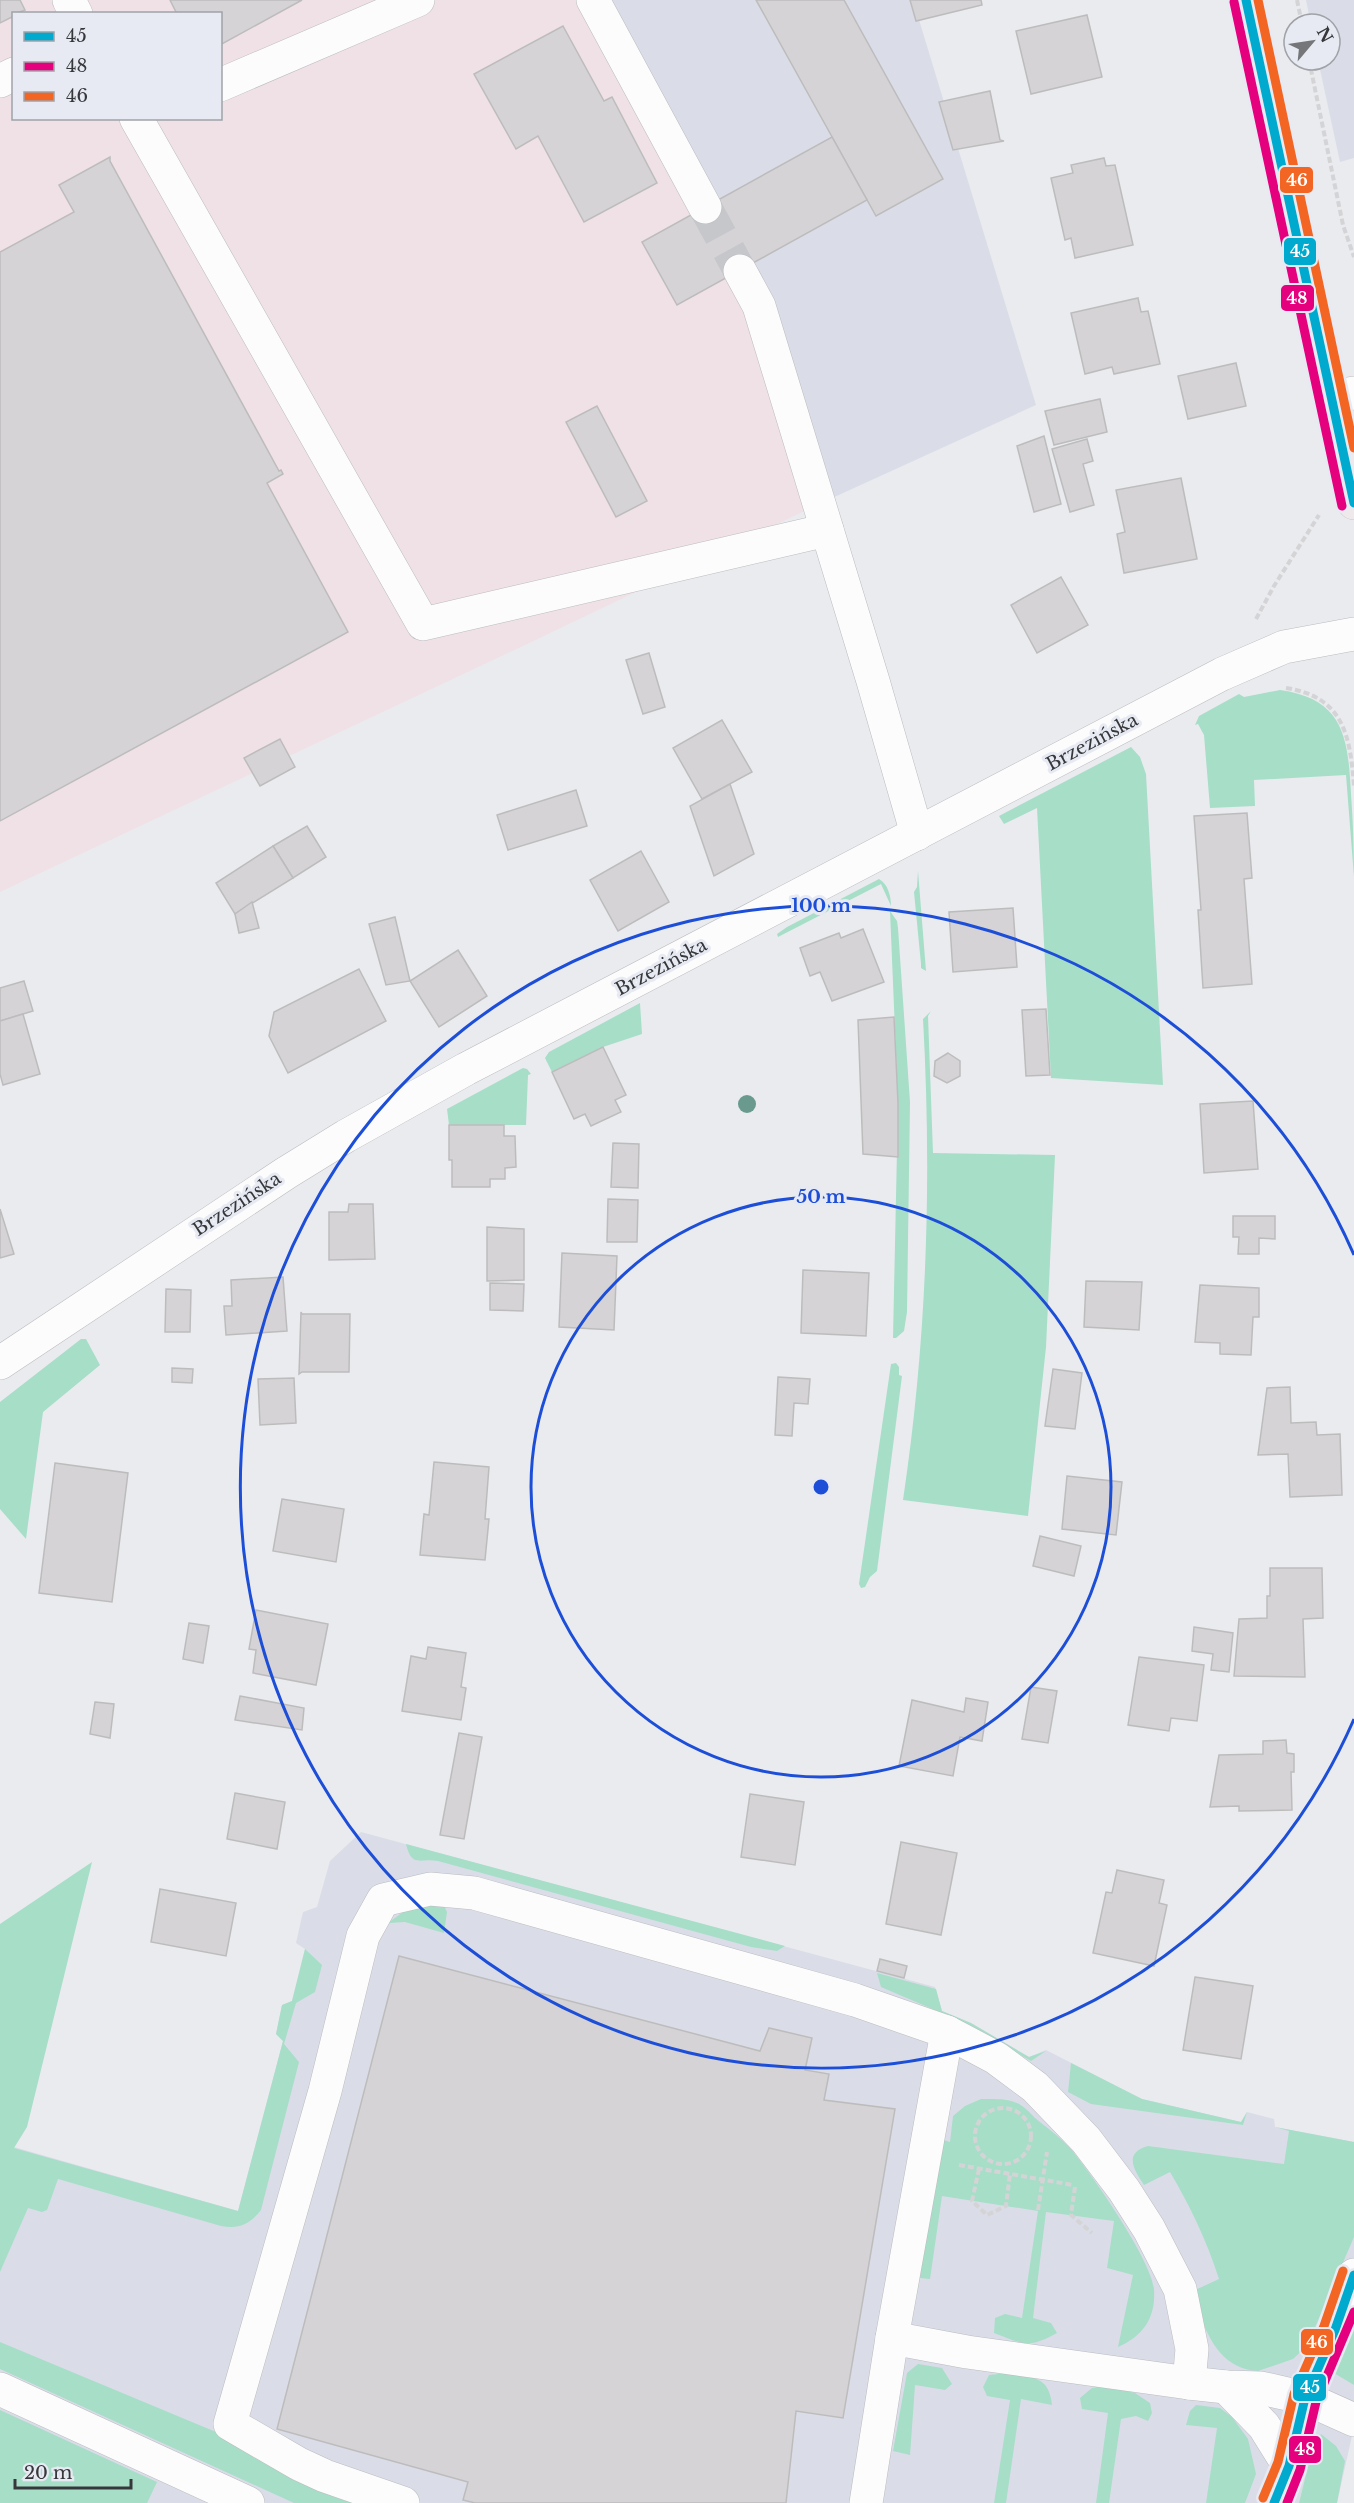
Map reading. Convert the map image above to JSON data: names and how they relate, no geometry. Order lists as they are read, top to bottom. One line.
{"streets":{"street":["Brzezińska"]},"lines":["transit line 45","transit line 46","transit line 48"],"legend":["45","48","46"],"scale_bar":"20 m","north":"top right","rings":["100 m","50 m"]}
